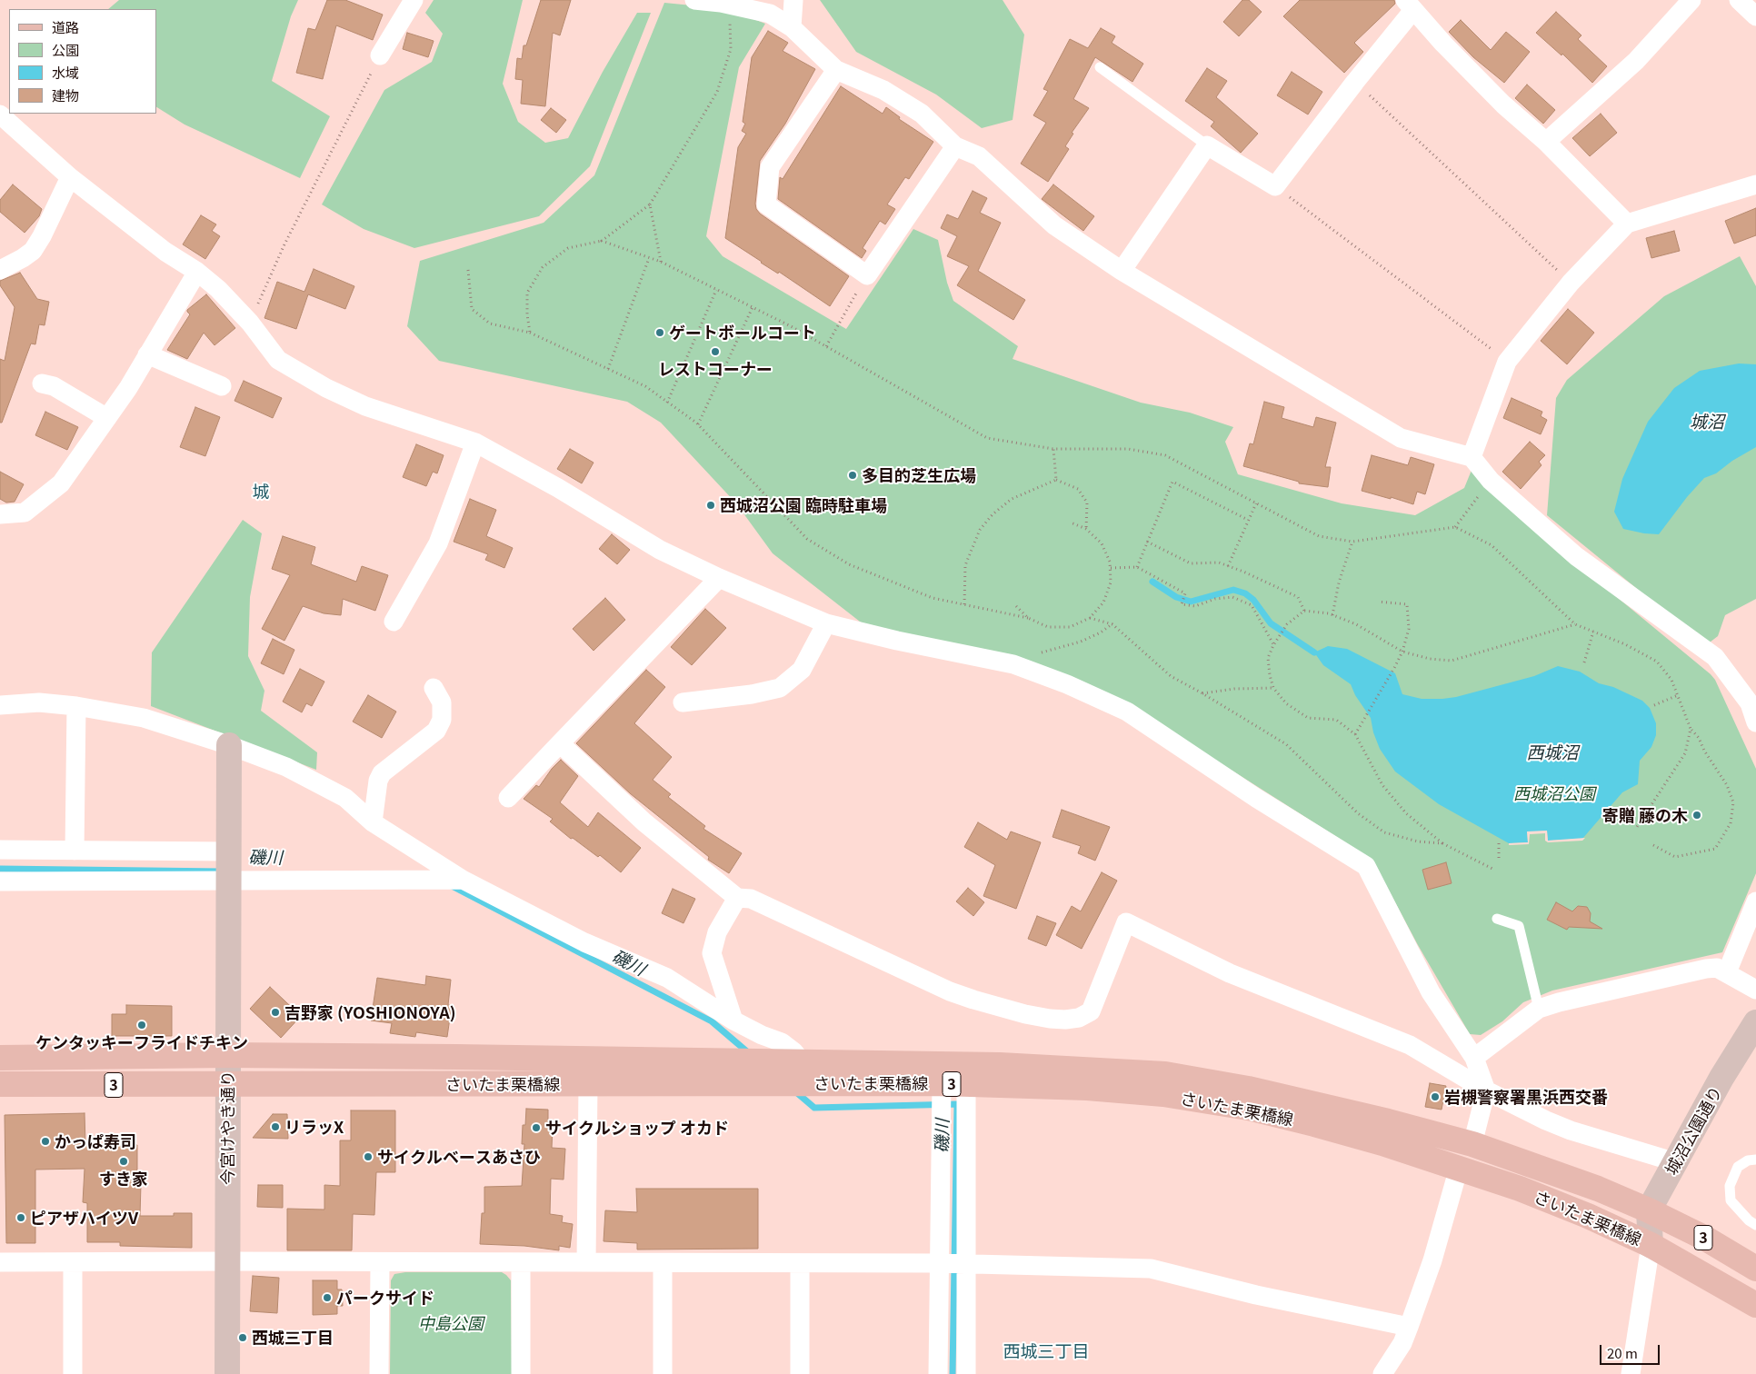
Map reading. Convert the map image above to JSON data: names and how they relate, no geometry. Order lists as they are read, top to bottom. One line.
{"streets":{"main road":["さいたま栗橋線","3"],"street":["今宮けやき通り","城沼公園通り"]},"crossings":[["さいたま栗橋線","今宮けやき通り"],["さいたま栗橋線","城沼公園通り"]],"districts":["城","西城三丁目"],"water":["城沼","西城沼","磯川"],"parks":["西城沼公園","中島公園"],"places":["ゲートボールコート","レストコーナー","多目的芝生広場","西城沼公園 臨時駐車場","寄贈 藤の木","吉野家 (YOSHIONOYA)","ケンタッキーフライドチキン","岩槻警察署黒浜西交番","リラッX","サイクルショップ オカド","かっぱ寿司","サイクルベースあさひ","すき家","ピアザハイツV","パークサイド","西城三丁目"],"legend":["道路","公園","水域","建物"],"scale_bar":"20 m"}
